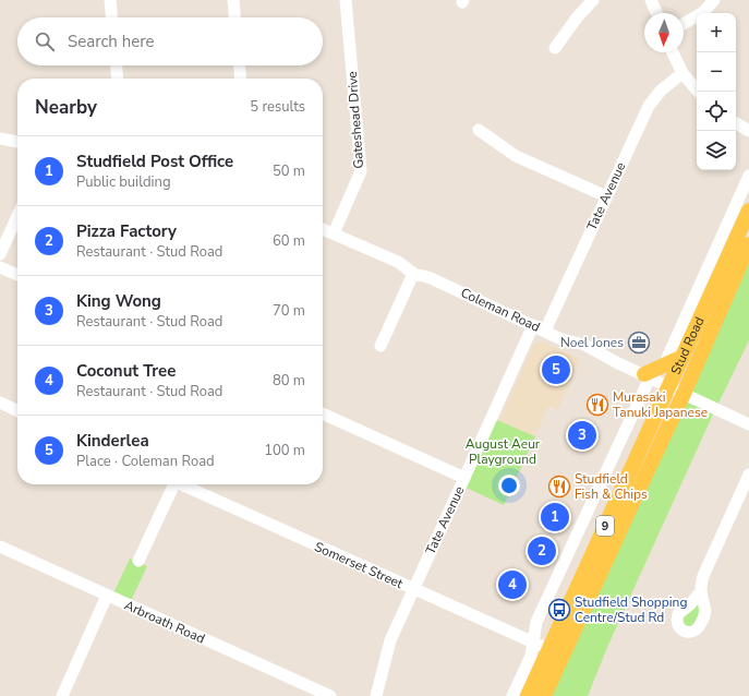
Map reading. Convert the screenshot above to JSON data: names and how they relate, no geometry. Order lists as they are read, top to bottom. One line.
{"streets":{"main road":["Stud Road","9"],"street":["Gateshead Drive","Tate Avenue","Coleman Road","Somerset Street","Arbroath Road"]},"crossings":[["Gateshead Drive","Coleman Road"],["Tate Avenue","Coleman Road"],["Tate Avenue","Somerset Street"],["Coleman Road","Stud Road"],["Stud Road","Somerset Street"]],"parks":["August Aeur Playground"],"places":{"office":["Noel Jones"],"restaurant":["Murasaki Tanuki Japanese","Studfield Fish & Chips"],"bus stop":["Studfield Shopping Centre/Stud Rd"]},"north":"bottom","page":{"map_buttons":["+","−"],"search":"Search here","heading":["Nearby","5 results"],"list":[{"mark":"1","name":"Studfield Post Office","note":"Public building","value":"50 m"},{"mark":"2","name":"Pizza Factory","note":"Restaurant · Stud Road","value":"60 m"},{"mark":"3","name":"King Wong","note":"Restaurant · Stud Road","value":"70 m"},{"mark":"4","name":"Coconut Tree","note":"Restaurant · Stud Road","value":"80 m"},{"mark":"5","name":"Kinderlea","note":"Place · Coleman Road","value":"100 m"}],"pins":["5","3","1","2","4"]}}
